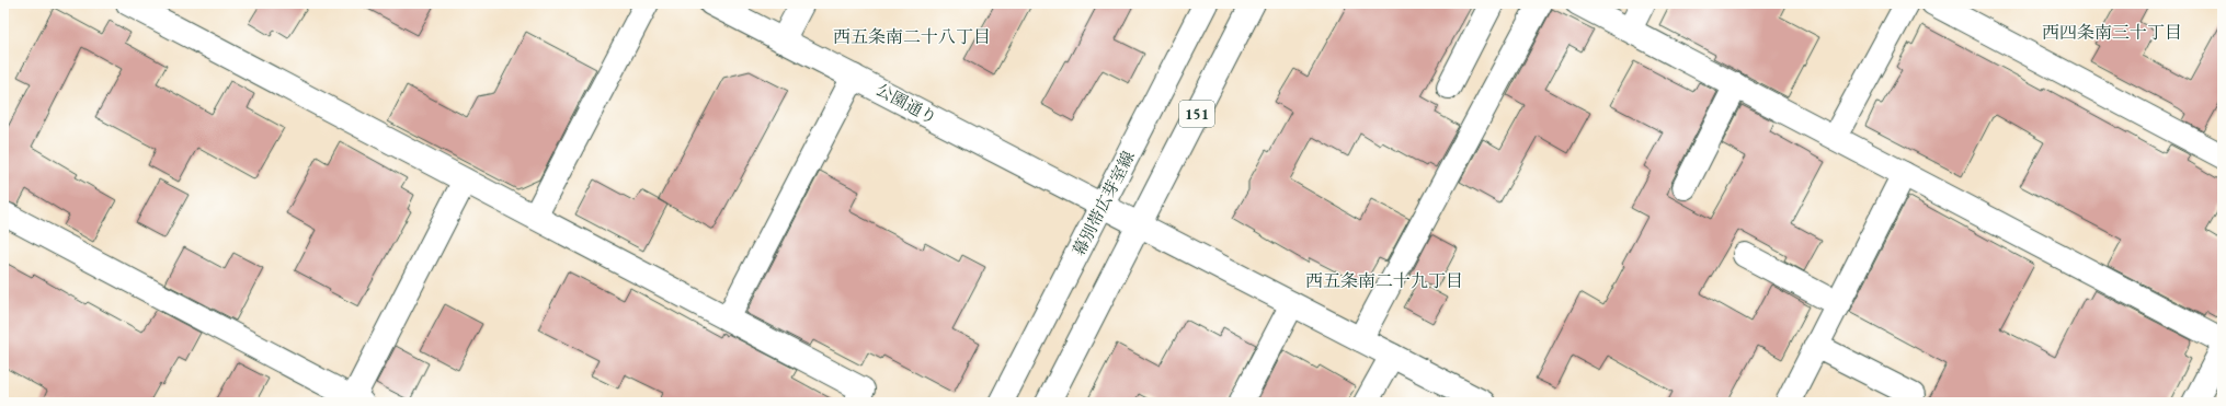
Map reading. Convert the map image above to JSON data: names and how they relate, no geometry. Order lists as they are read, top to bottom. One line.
{"streets":{"street":["公園通り","151","幕別帯広芽室線"]},"crossings":[["公園通り","151"],["公園通り","幕別帯広芽室線"]],"districts":["西四条南三十丁目","西五条南二十八丁目","西五条南二十九丁目"]}
